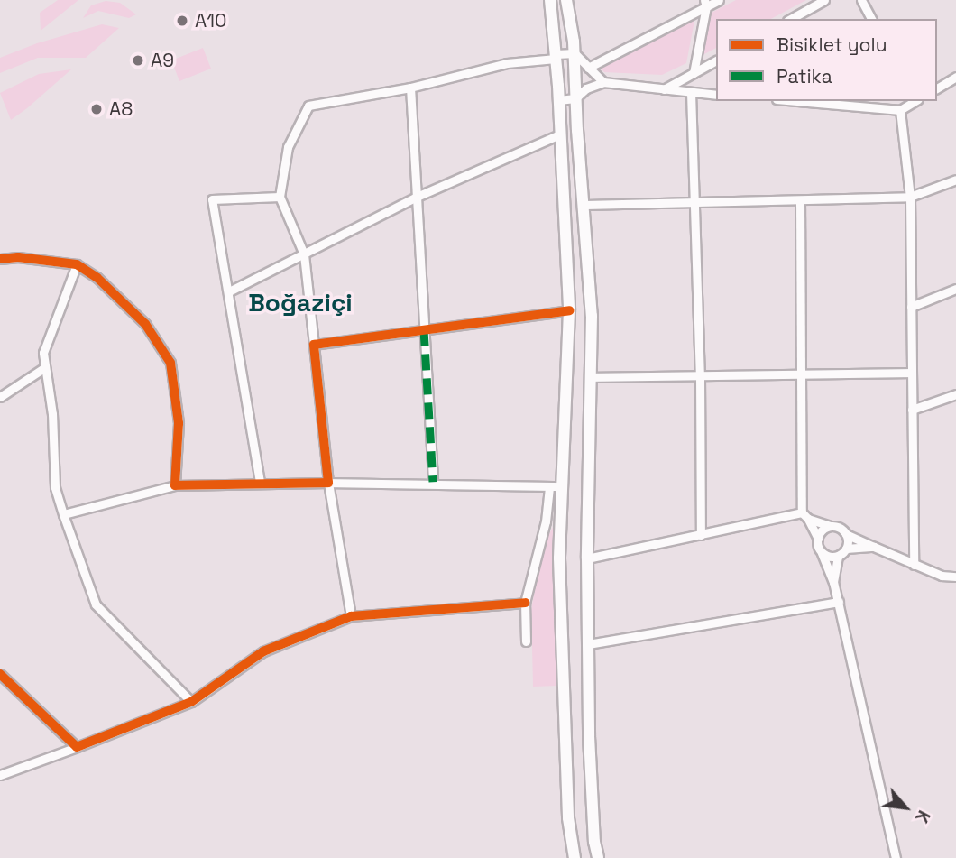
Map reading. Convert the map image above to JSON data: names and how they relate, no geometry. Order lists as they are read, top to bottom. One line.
{"districts":["Boğaziçi"],"places":["A10","A9","A8"],"legend":["Bisiklet yolu","Patika"],"north":"bottom right"}
